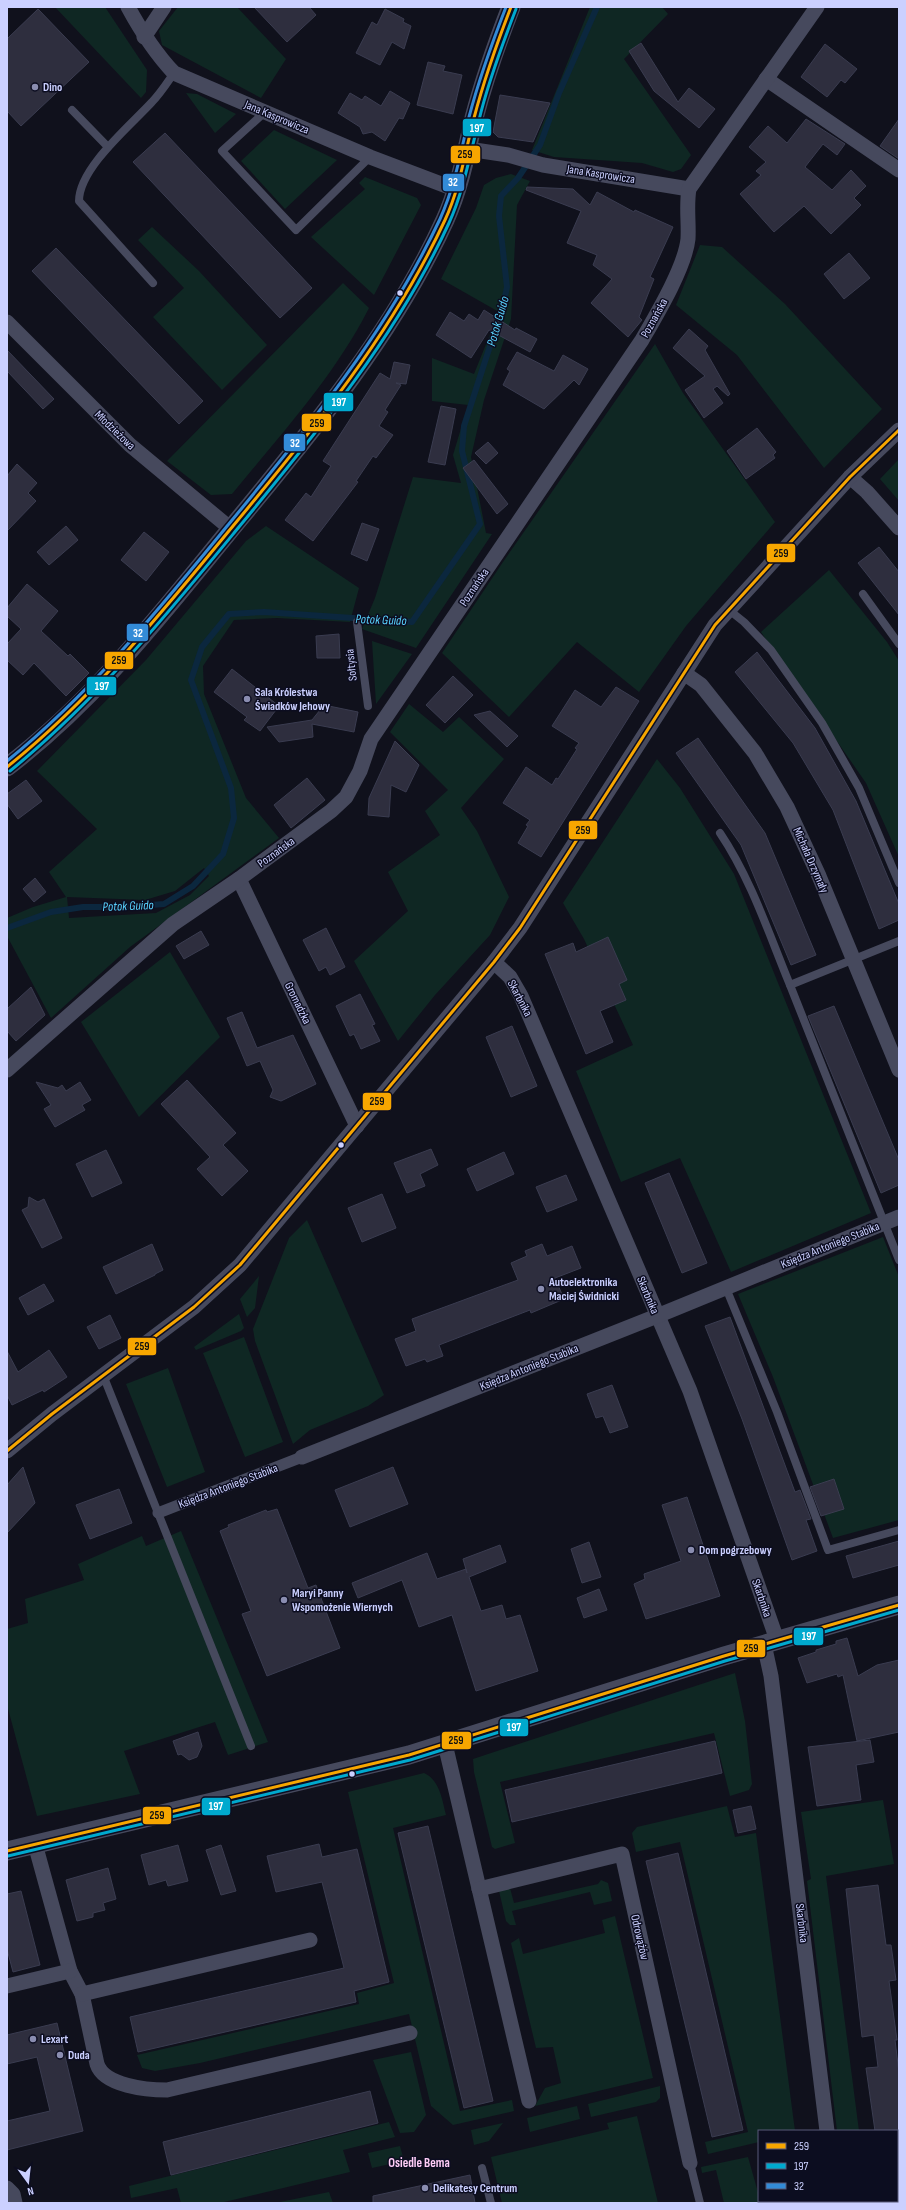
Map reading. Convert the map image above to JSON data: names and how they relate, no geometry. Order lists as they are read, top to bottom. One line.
{"streets":{"street":["Jana Kasprowicza","Poznańska","Młodzieżowa","Michała Drzymały","Skarbnika","Gromadzka","Księdza Antoniego Stabika","Odrowążów"],"lane":["Sołtysia"]},"crossings":[["Jana Kasprowicza","Poznańska"],["Poznańska","Gromadzka"],["Skarbnika","Księdza Antoniego Stabika"]],"districts":["Osiedle Bema"],"water":["Potok Guido"],"places":["Dino","Sala Królestwa Świadków Jehowy","Autoelektronika Maciej Świdnicki","Dom pogrzebowy","Maryi Panny Wspomożenie Wiernych","Lexart","Duda","Delikatesy Centrum"],"lines":["transit line 259","transit line 32","transit line 197"],"legend":["259","197","32"],"north":"bottom"}
